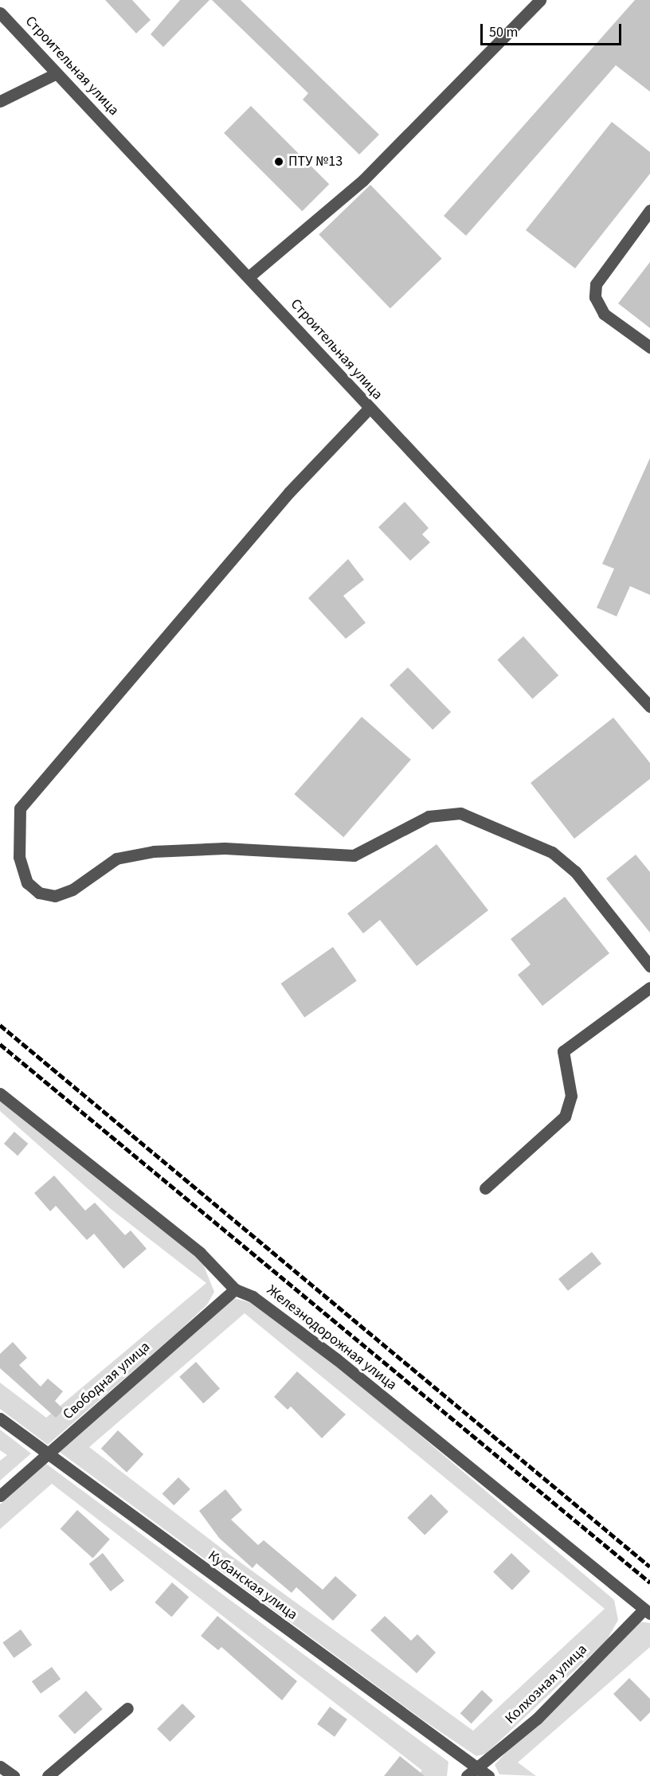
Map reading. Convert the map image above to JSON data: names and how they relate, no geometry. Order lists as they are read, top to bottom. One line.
{"streets":{"street":["Строительная улица","Железнодорожная улица","Свободная улица","Кубанская улица","Колхозная улица"]},"crossings":[["Железнодорожная улица","Свободная улица"],["Железнодорожная улица","Колхозная улица"],["Свободная улица","Кубанская улица"],["Кубанская улица","Колхозная улица"]],"places":["ПТУ №13"],"scale_bar":"50 m"}
